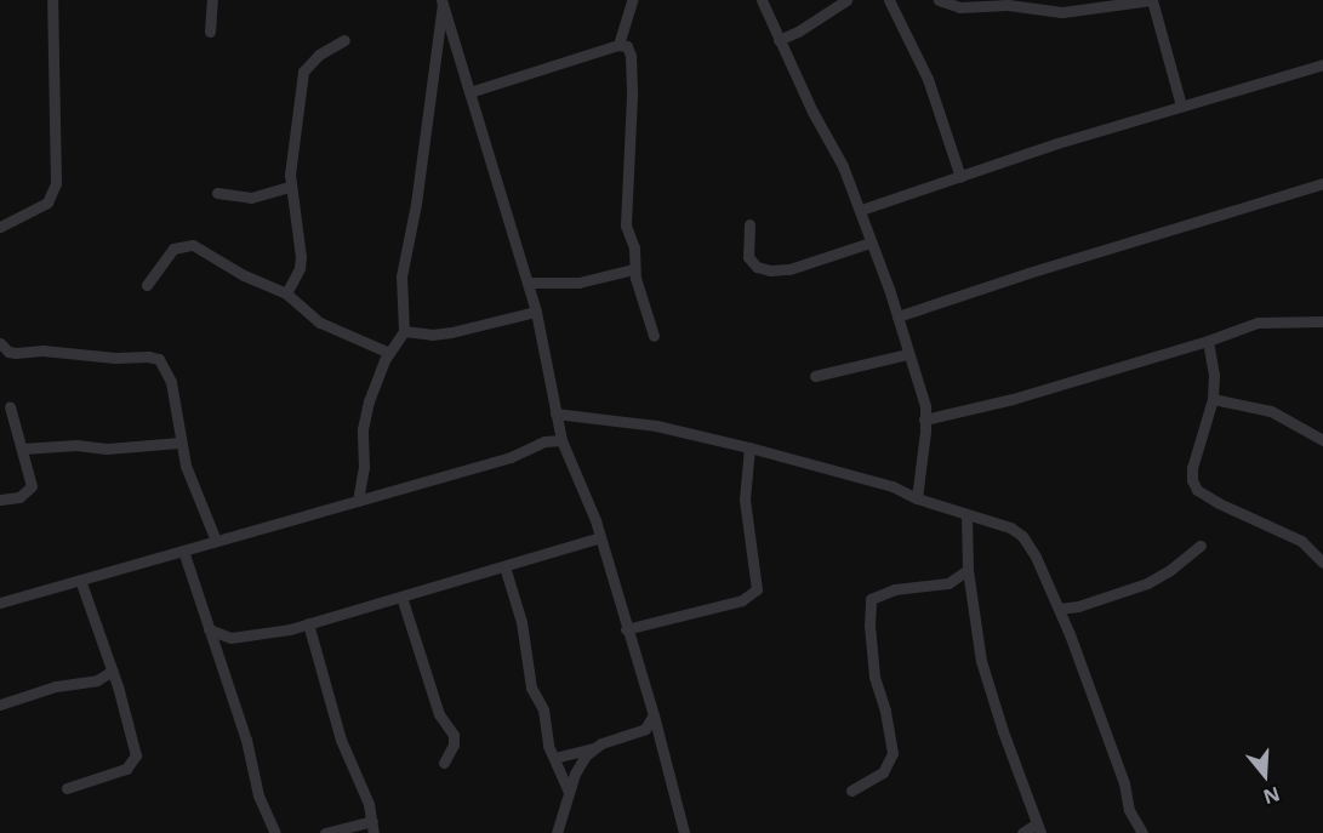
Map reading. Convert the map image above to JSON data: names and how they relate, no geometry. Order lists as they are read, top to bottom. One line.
{"north":"bottom"}
